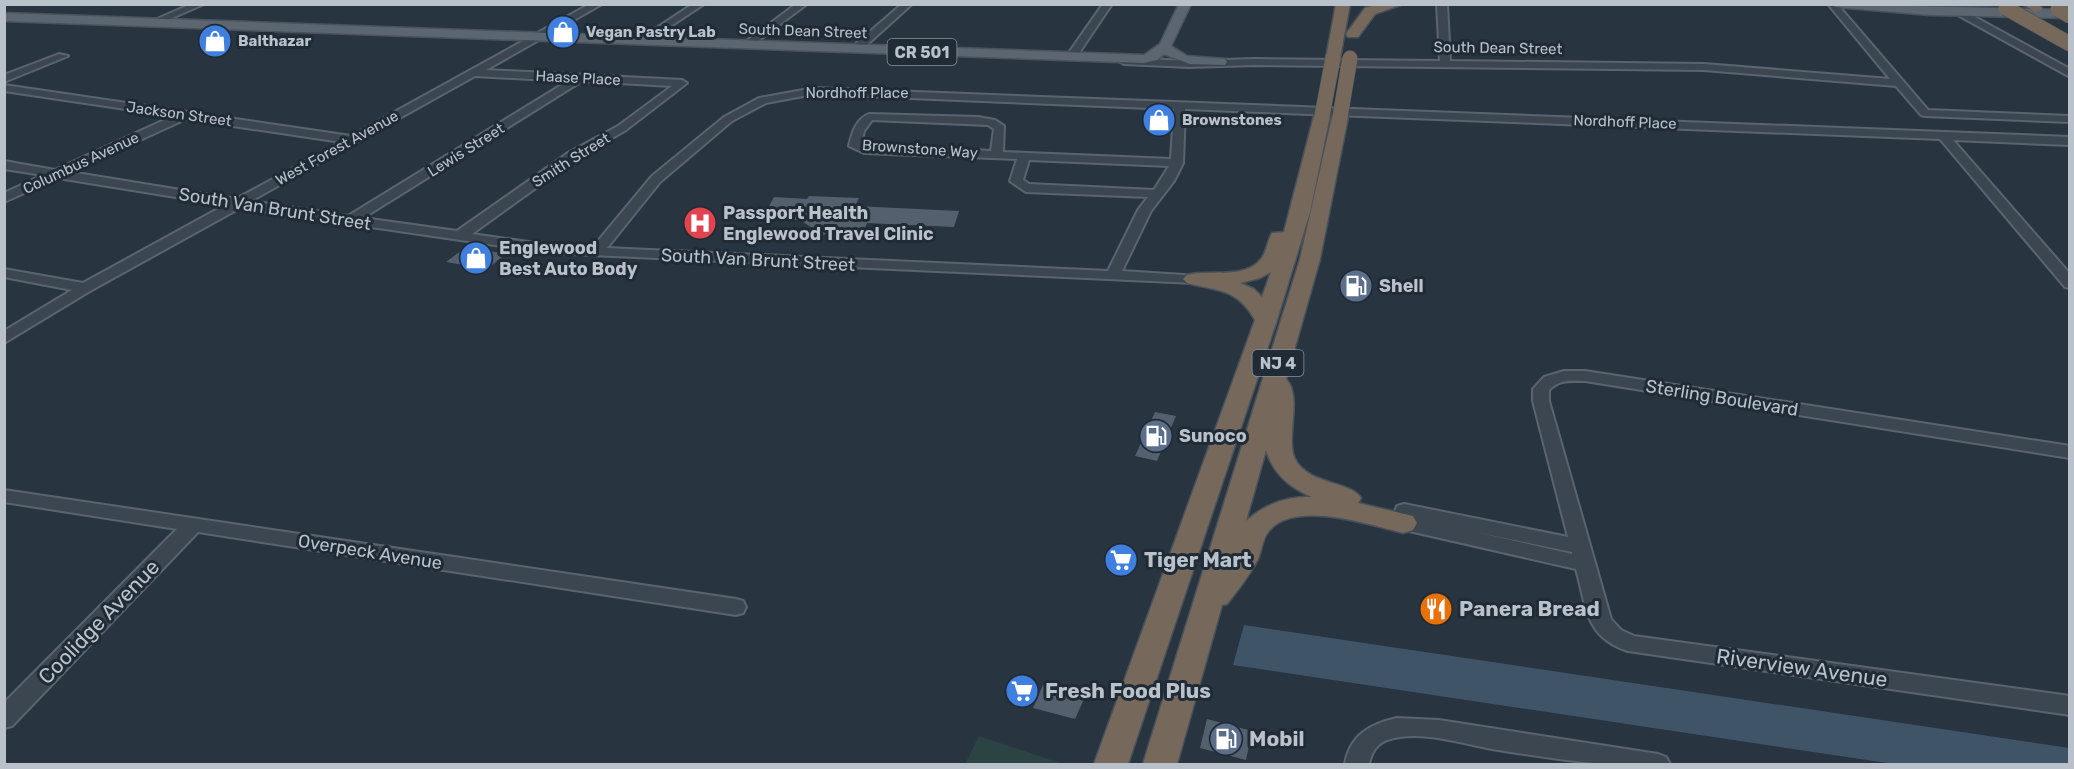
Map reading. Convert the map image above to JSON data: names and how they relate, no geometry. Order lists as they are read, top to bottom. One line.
{"streets":{"highway":["NJ 4"],"main road":["South Dean Street","CR 501"],"street":["Haase Place","Nordhoff Place","Jackson Street","West Forest Avenue","Brownstone Way","Lewis Street","Smith Street","Columbus Avenue","South Van Brunt Street","Sterling Boulevard","Overpeck Avenue","Coolidge Avenue","Riverview Avenue"]},"crossings":[["South Dean Street","CR 501"],["South Dean Street","West Forest Avenue"],["Haase Place","West Forest Avenue"],["Haase Place","Lewis Street"],["Haase Place","Smith Street"],["Nordhoff Place","South Van Brunt Street"],["Jackson Street","West Forest Avenue"],["Jackson Street","Columbus Avenue"],["West Forest Avenue","South Van Brunt Street"],["Lewis Street","South Van Brunt Street"],["Smith Street","South Van Brunt Street"],["Columbus Avenue","South Van Brunt Street"],["Sterling Boulevard","Riverview Avenue"],["Overpeck Avenue","Coolidge Avenue"]],"places":{"shop":["Vegan Pastry Lab","Balthazar","Brownstones","Englewood Best Auto Body"],"hospital":["Passport Health Englewood Travel Clinic"],"fuel station":["Shell","Sunoco","Mobil"],"supermarket":["Tiger Mart","Fresh Food Plus"],"restaurant":["Panera Bread"]}}
